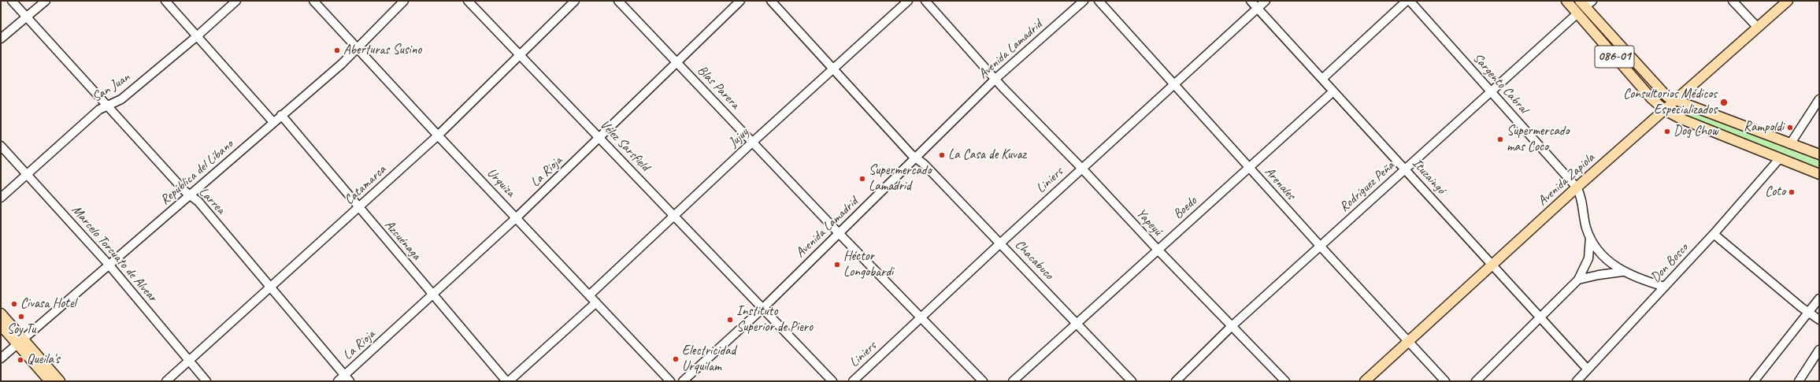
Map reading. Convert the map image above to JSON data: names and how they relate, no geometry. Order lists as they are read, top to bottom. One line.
{"streets":{"main road":["086-01","Avenida Zapiola"],"street":["Avenida Lamadrid","Sargento Cabral","San Juan","Blas Parera","Jujuy","Vélez Sarsfield","La Rioja","República del Líbano","Ituzaingó","Liniers","Urquiza","Arenales","Catamarca","Rodríguez Peña","Larrea","Boedo","Yapeyú","Azcuénaga","Marcelo Torcuato de Alvear","Chacabuco","Don Bosco"]},"crossings":[["Avenida Lamadrid","Blas Parera"],["Avenida Lamadrid","Vélez Sarsfield"],["Avenida Lamadrid","Yapeyú"],["Avenida Lamadrid","Chacabuco"],["086-01","Avenida Zapiola"],["086-01","Rodríguez Peña"],["086-01","Don Bosco"],["Sargento Cabral","Avenida Zapiola"],["Sargento Cabral","Rodríguez Peña"],["Sargento Cabral","Don Bosco"],["San Juan","Larrea"],["San Juan","Marcelo Torcuato de Alvear"],["Blas Parera","Jujuy"],["Blas Parera","La Rioja"],["Blas Parera","Liniers"],["Jujuy","Vélez Sarsfield"],["Jujuy","Urquiza"],["Jujuy","Chacabuco"],["Vélez Sarsfield","La Rioja"],["Vélez Sarsfield","Catamarca"],["La Rioja","Urquiza"],["La Rioja","Larrea"],["La Rioja","Azcuénaga"],["República del Líbano","Urquiza"],["República del Líbano","Larrea"],["República del Líbano","Azcuénaga"],["República del Líbano","Marcelo Torcuato de Alvear"],["Ituzaingó","Avenida Zapiola"],["Ituzaingó","Liniers"],["Ituzaingó","Rodríguez Peña"],["Ituzaingó","Boedo"],["Ituzaingó","Don Bosco"],["Avenida Zapiola","Arenales"],["Liniers","Arenales"],["Liniers","Yapeyú"],["Liniers","Chacabuco"],["Urquiza","Catamarca"],["Arenales","Rodríguez Peña"],["Arenales","Boedo"],["Catamarca","Larrea"],["Catamarca","Azcuénaga"],["Catamarca","Marcelo Torcuato de Alvear"],["Rodríguez Peña","Yapeyú"],["Boedo","Yapeyú"],["Boedo","Chacabuco"]],"places":["Aberturas Susino","Consultorios Médicos Especializados","Rampoldi","Dog Chow","Supermercado mas Coco","La Casa de Kuvaz","Supermercado Lamadrid","Coto","Héctor Longobardi","Civasa Hotel","Soy Tu","Instituto Superior de Piero","Electricidad Urquilam","Queila's"]}
